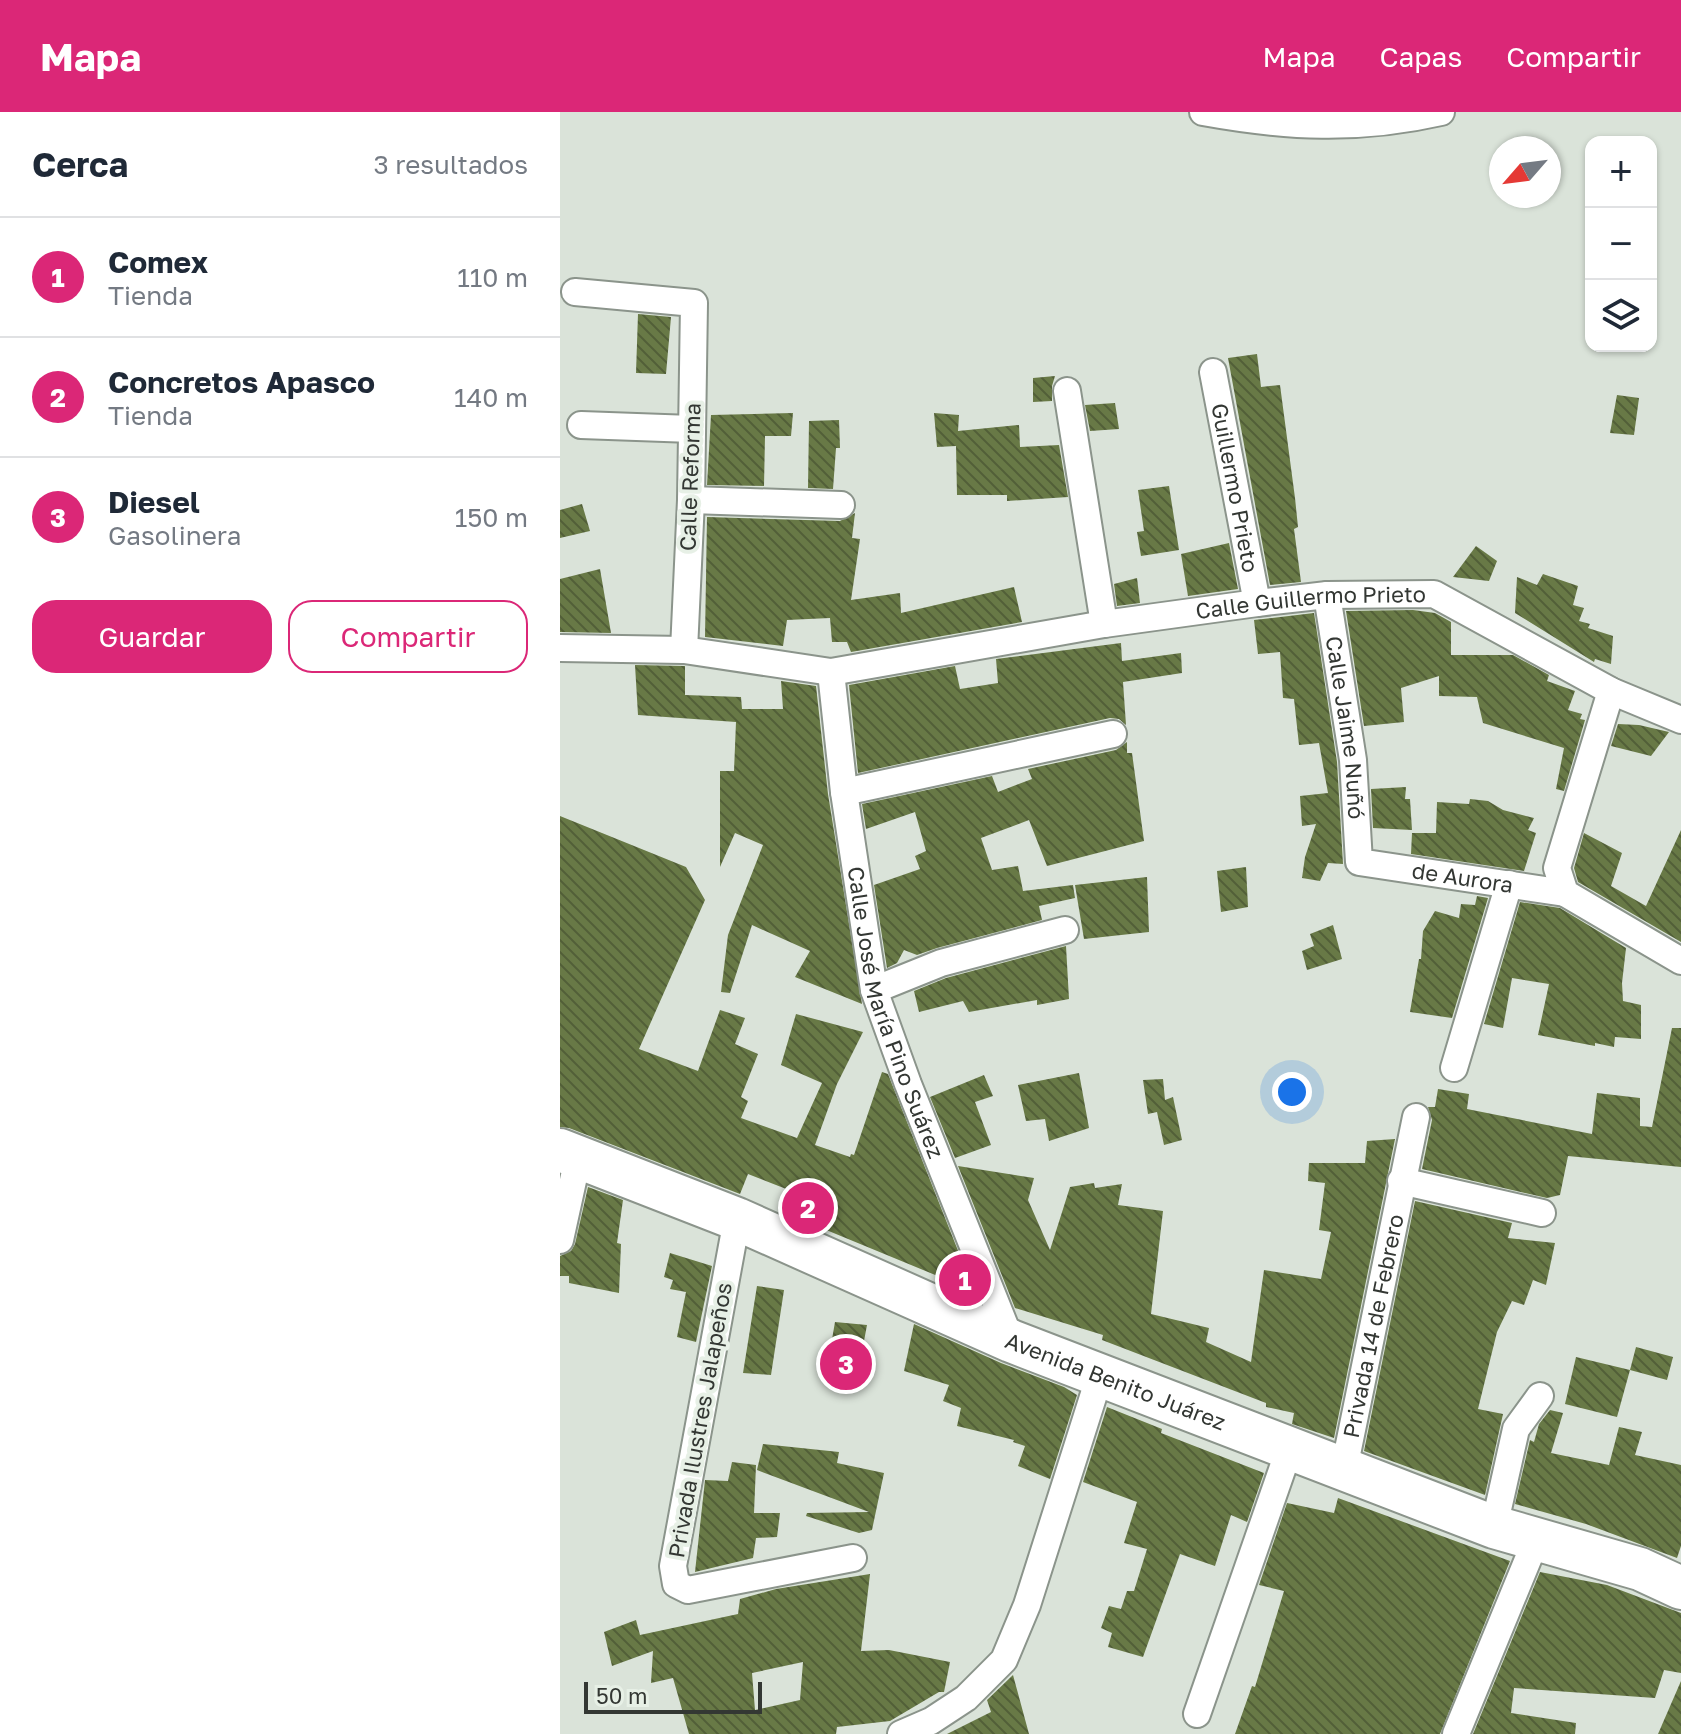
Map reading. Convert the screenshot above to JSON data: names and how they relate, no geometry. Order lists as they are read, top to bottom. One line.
{"streets":{"main road":["Avenida Benito Juárez"],"street":["Calle Reforma","Guillermo Prieto","Calle Guillermo Prieto","Calle Jaime Nuñó","de Aurora","Calle José María Pino Suárez","Privada 14 de Febrero","Privada Ilustres Jalapeños"]},"crossings":[["Calle Reforma","Calle Guillermo Prieto"],["Guillermo Prieto","Calle Guillermo Prieto"],["Calle Guillermo Prieto","Calle Jaime Nuñó"],["Calle Guillermo Prieto","Calle José María Pino Suárez"],["Calle Jaime Nuñó","de Aurora"],["Calle José María Pino Suárez","Avenida Benito Juárez"],["Privada 14 de Febrero","Avenida Benito Juárez"],["Avenida Benito Juárez","Privada Ilustres Jalapeños"]],"scale_bar":"50 m","north":"bottom left","page":{"header":"Mapa","nav":["Mapa","Capas","Compartir"],"heading":["Cerca","3 resultados"],"map_buttons":["+","−"],"list":[{"mark":"1","name":"Comex","note":"Tienda","value":"110 m"},{"mark":"2","name":"Concretos Apasco","note":"Tienda","value":"140 m"},{"mark":"3","name":"Diesel","note":"Gasolinera","value":"150 m"}],"buttons":["Guardar","Compartir"],"pins":["2","1","3"],"scale":"50 m"}}
